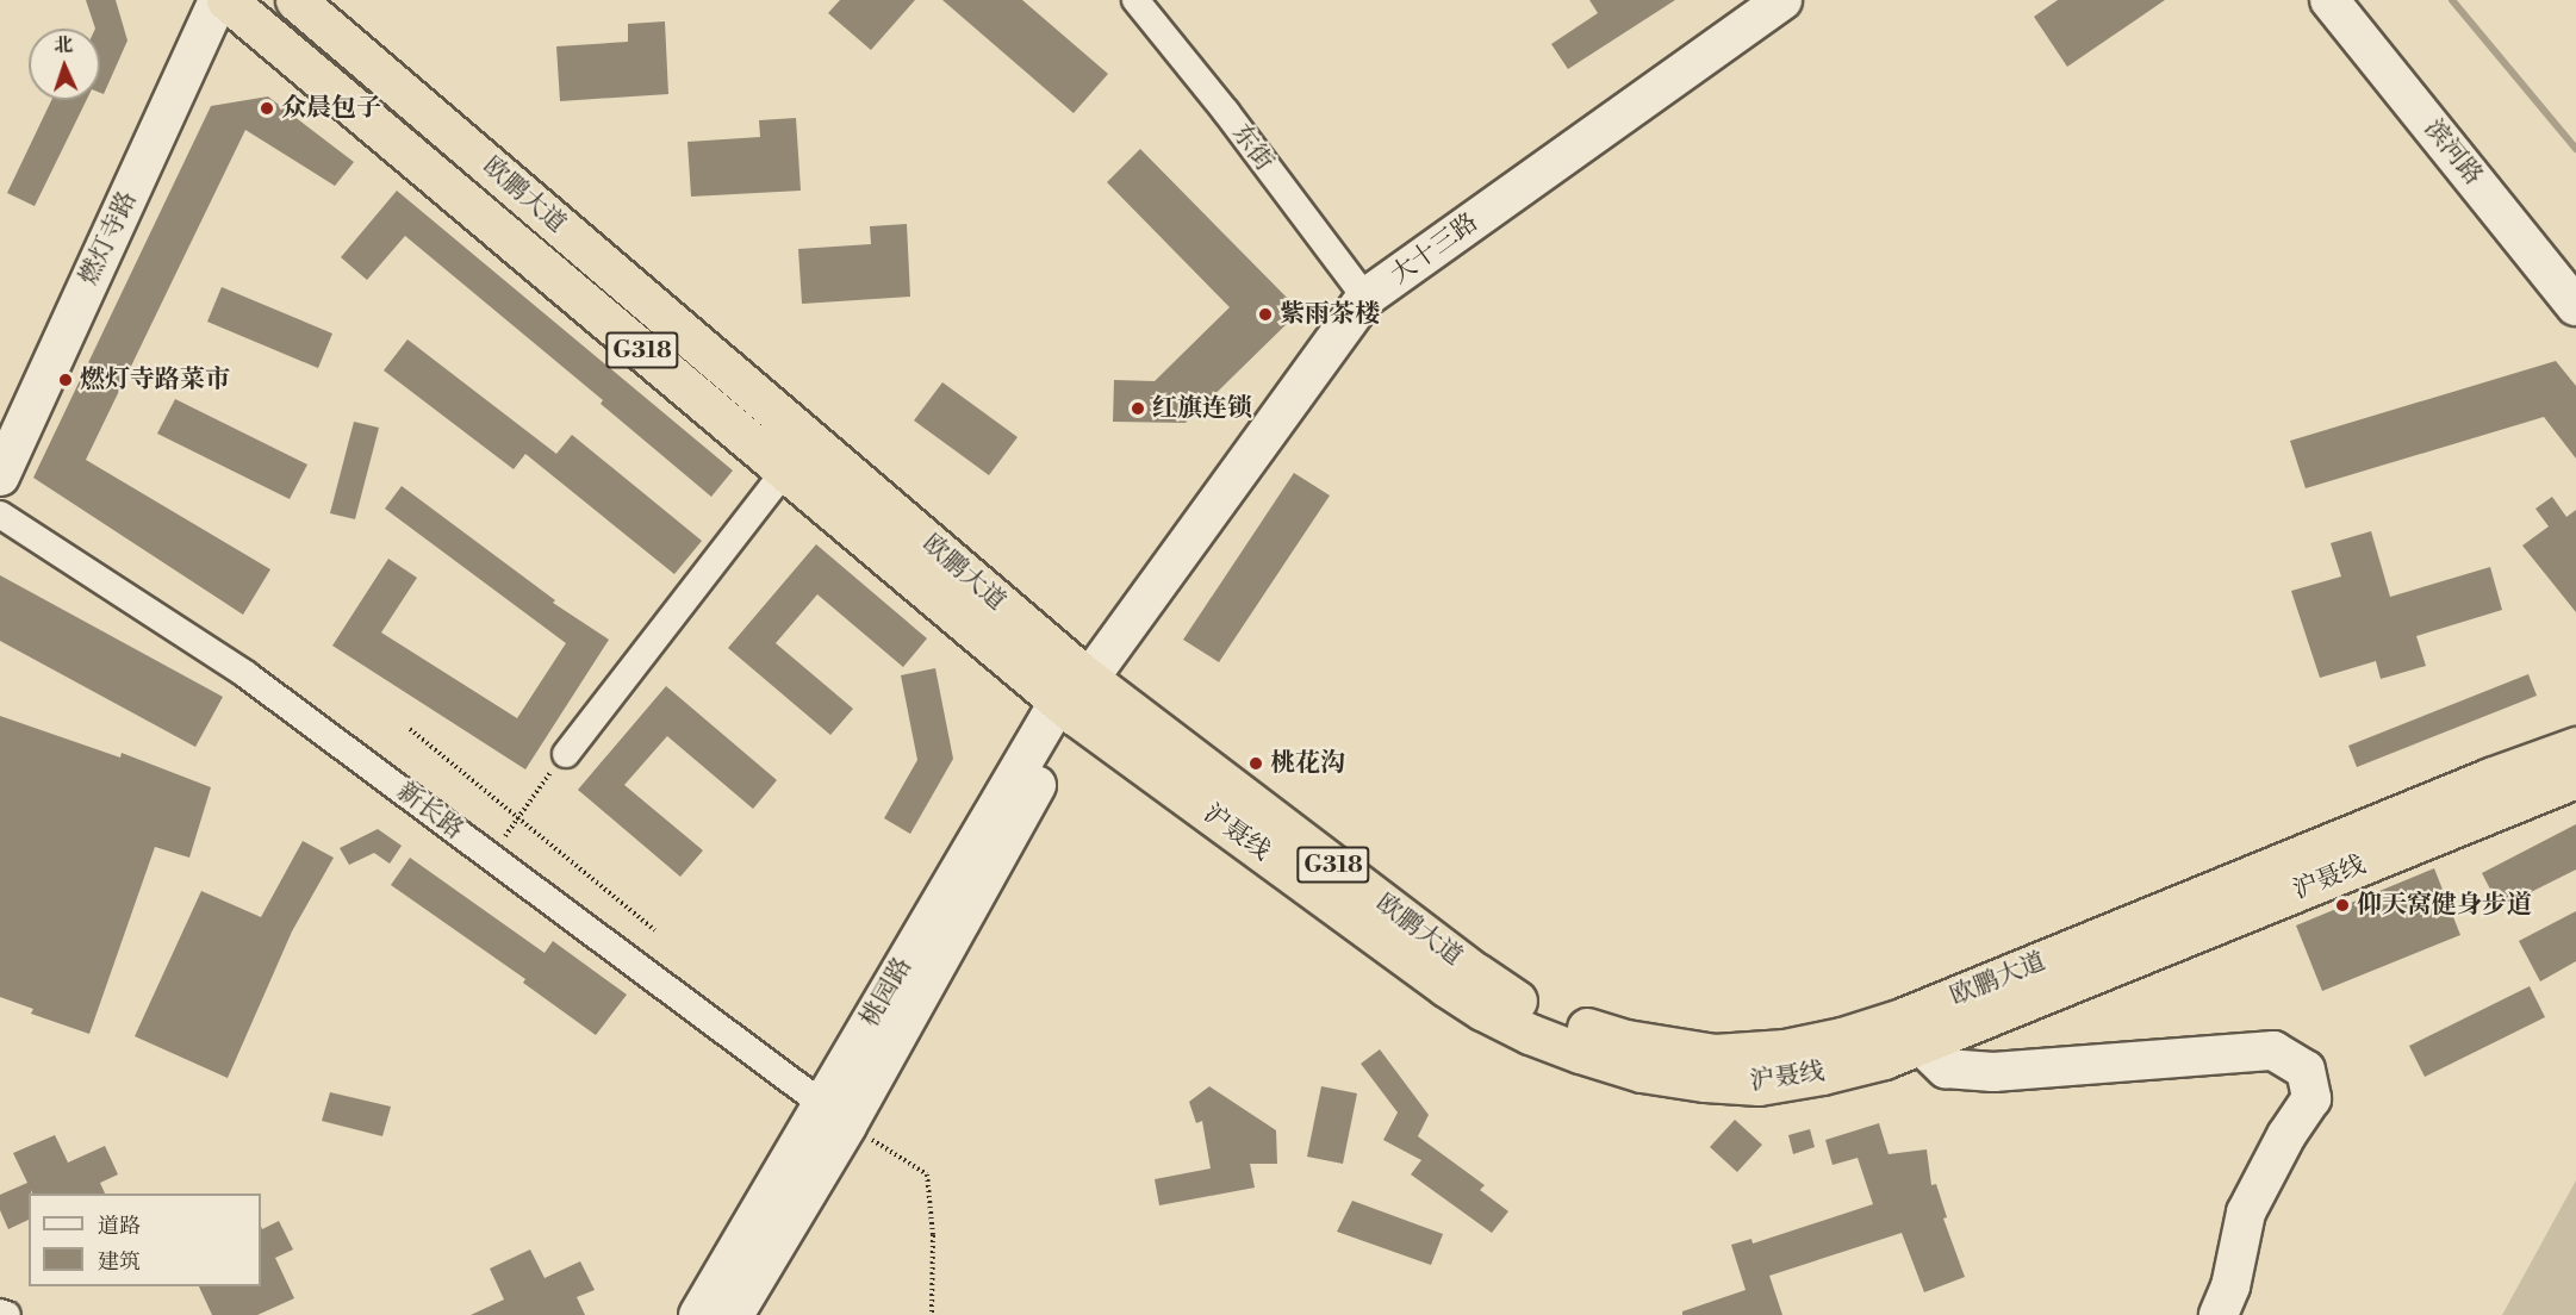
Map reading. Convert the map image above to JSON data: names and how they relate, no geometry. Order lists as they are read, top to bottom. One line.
{"streets":{"highway":["欧鹏大道","G318","沪聂线"],"street":["东街","滨河路","燃灯寺路","大十三路","新长路","桃园路"]},"crossings":[["东街","大十三路"],["欧鹏大道","大十三路"],["欧鹏大道","沪聂线"],["欧鹏大道","桃园路"],["大十三路","沪聂线"],["大十三路","桃园路"],["新长路","桃园路"],["沪聂线","桃园路"]],"places":["众晨包子","紫雨茶楼","燃灯寺路菜市","红旗连锁","桃花沟","仰天窝健身步道"],"legend":["道路","建筑"],"north":"top"}
